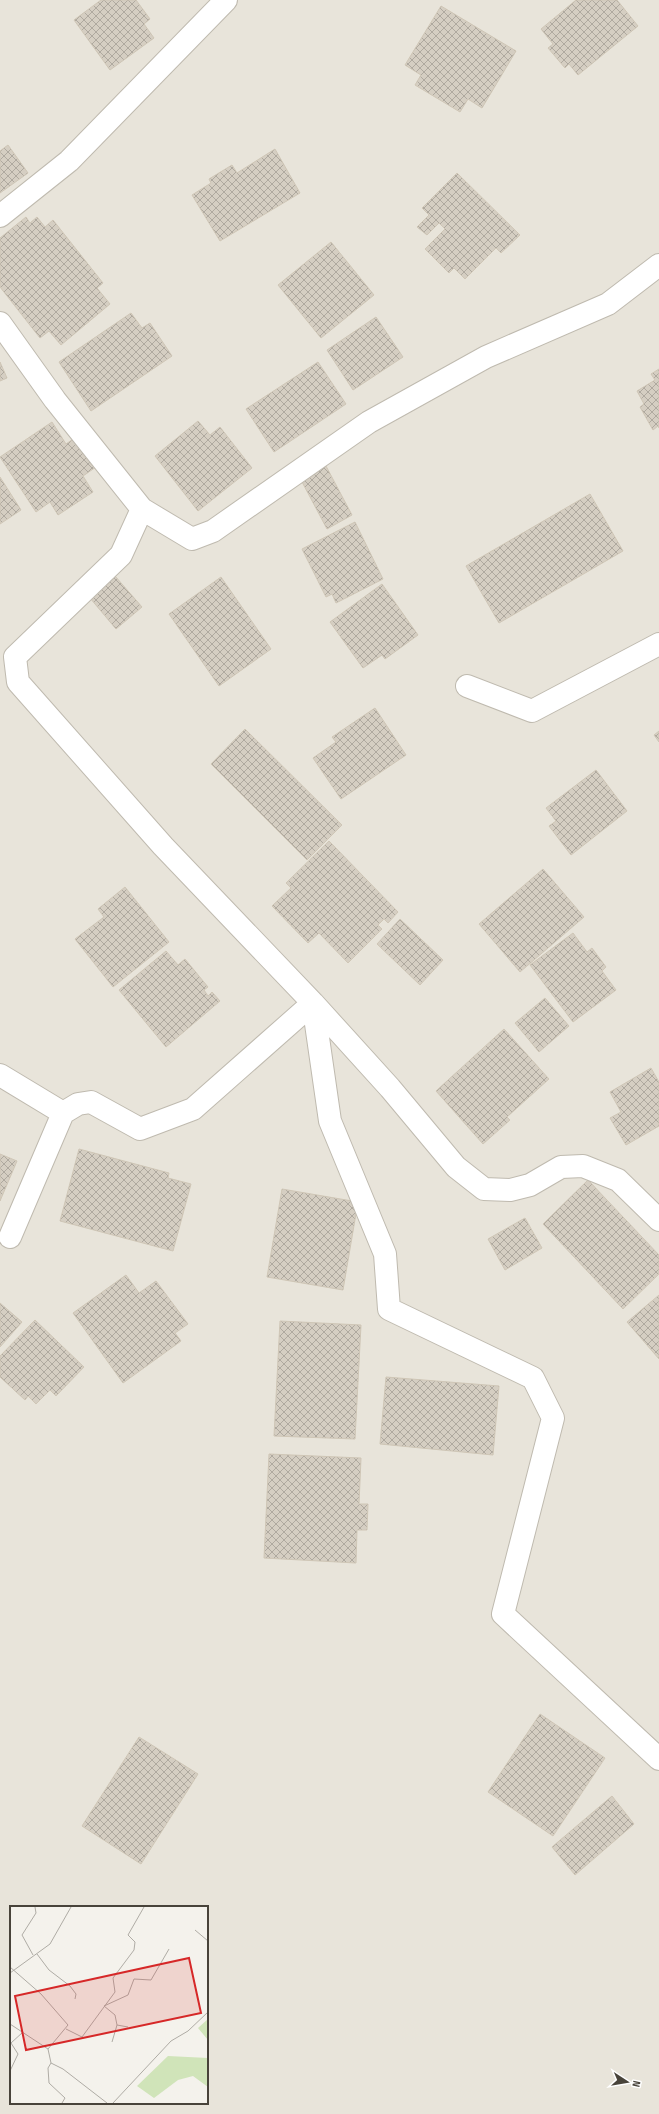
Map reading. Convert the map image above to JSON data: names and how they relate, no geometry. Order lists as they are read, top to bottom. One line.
{"north":"right"}
